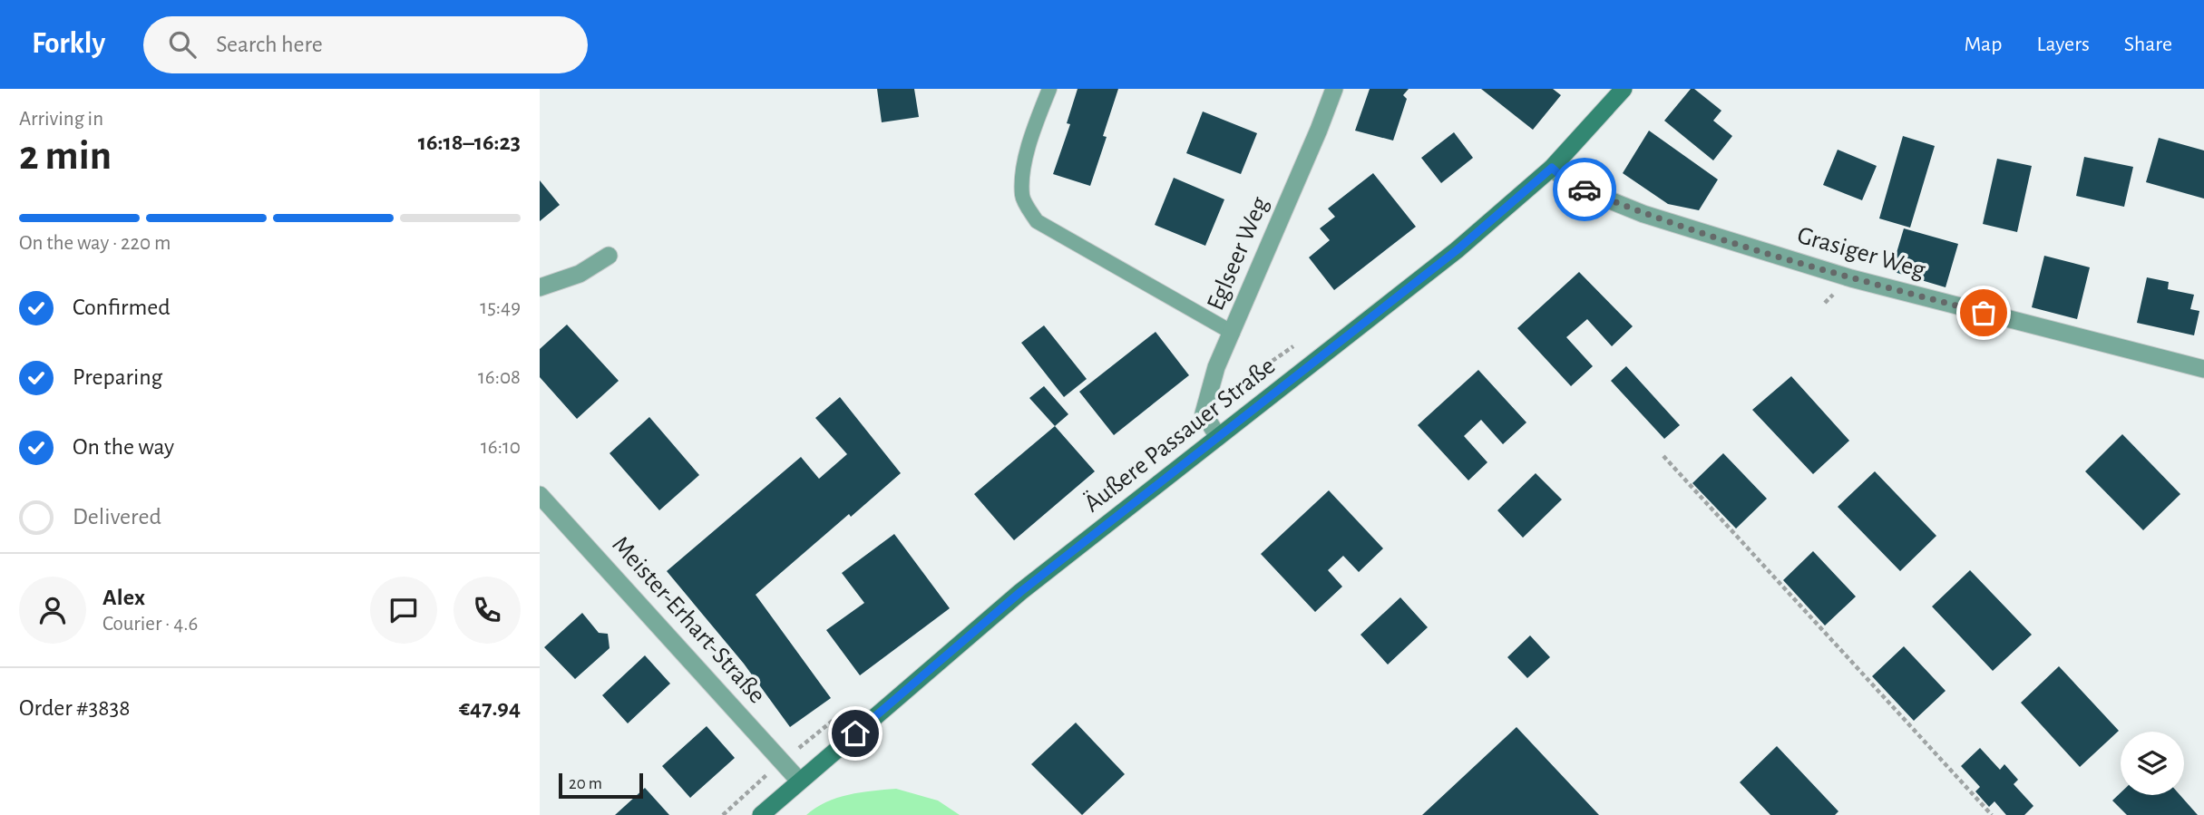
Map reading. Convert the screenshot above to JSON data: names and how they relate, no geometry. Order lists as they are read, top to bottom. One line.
{"streets":{"main road":["Äußere Passauer Straße"],"street":["Grasiger Weg","Eglseer Weg","Meister-Erhart-Straße"]},"crossings":[["Grasiger Weg","Äußere Passauer Straße"],["Eglseer Weg","Äußere Passauer Straße"],["Äußere Passauer Straße","Meister-Erhart-Straße"]],"scale_bar":"20 m","page":{"header":"Forkly","search":"Search here","nav":["Map","Layers","Share"],"heading":["2 min","Arriving in","16:18–16:23"],"panel":["Alex","Courier · 4.6","Order #3838","€47.94"],"bar":"On the way · 220 m","list":[["Confirmed","15:49"],["Preparing","16:08"],["On the way","16:10"],"Delivered"],"scale":"20 m"}}
